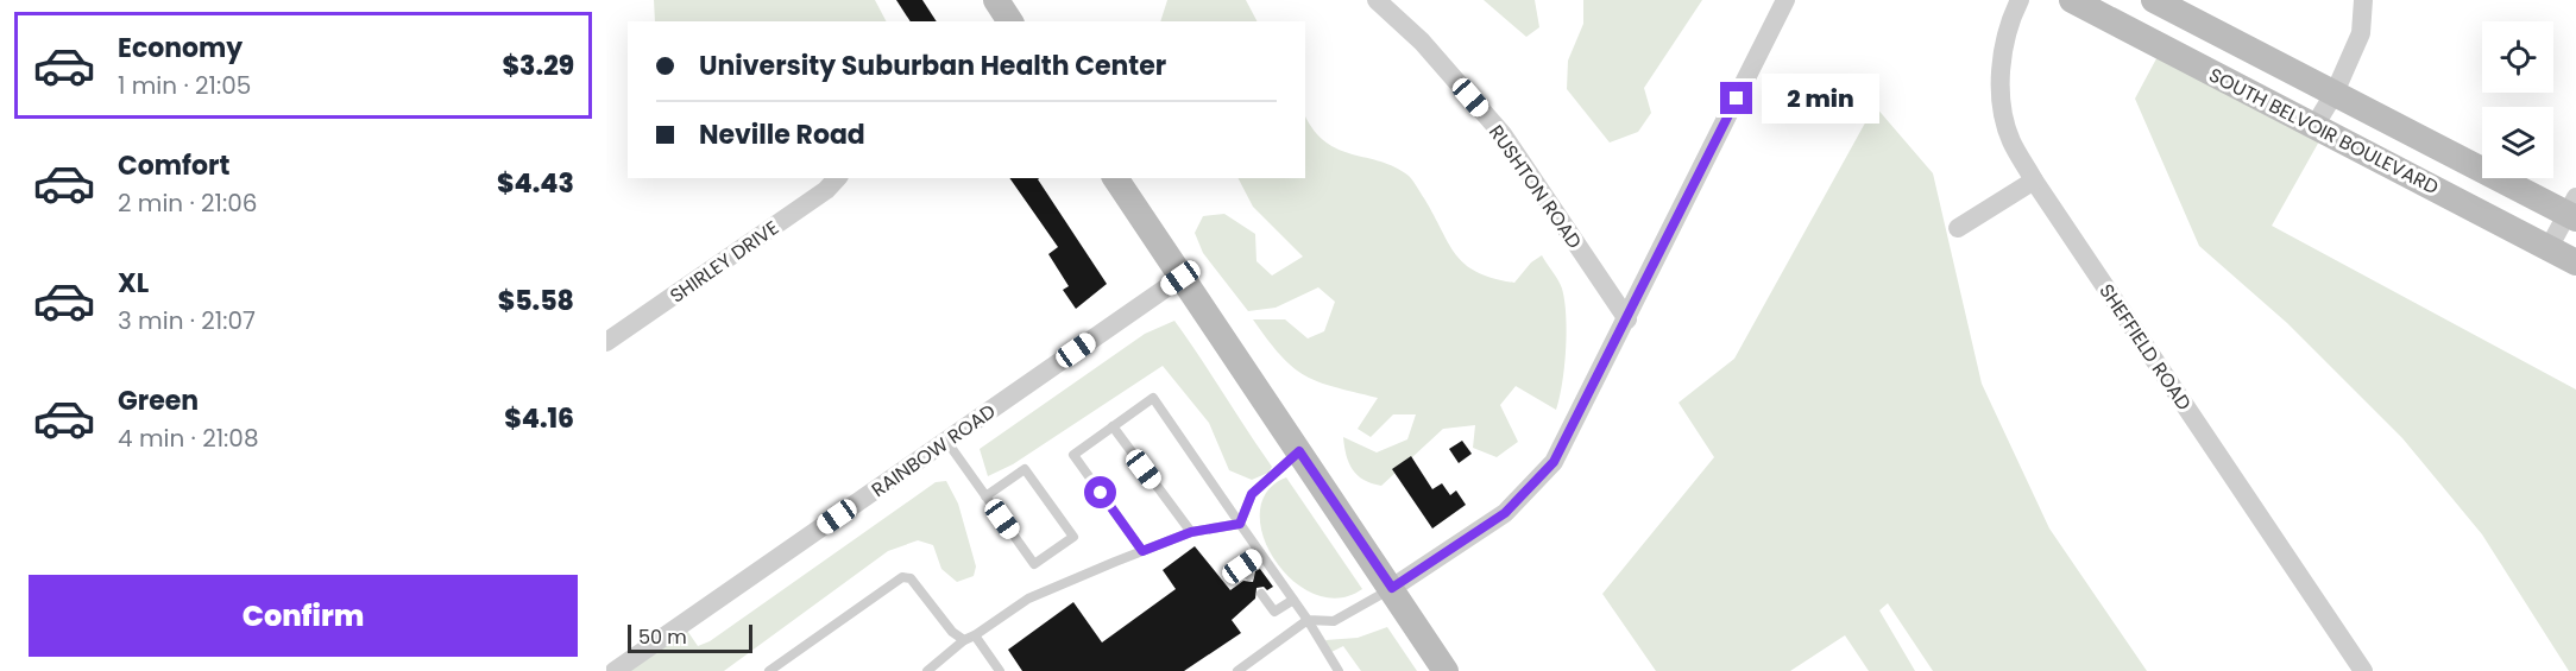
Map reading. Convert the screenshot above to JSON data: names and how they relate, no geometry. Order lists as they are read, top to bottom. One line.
{"streets":{"street":["SOUTH BELVOIR BOULEVARD","RUSHTON ROAD","SHIRLEY DRIVE","SHEFFIELD ROAD","RAINBOW ROAD"]},"scale_bar":"50 m","page":{"list":[{"name":"Economy","note":"1 min · 21:05","value":"$3.29"},{"name":"Comfort","note":"2 min · 21:06","value":"$4.43"},{"name":"XL","note":"3 min · 21:07","value":"$5.58"},{"name":"Green","note":"4 min · 21:08","value":"$4.16"}],"banner":["University Suburban Health Center","Neville Road"],"bubble":"2 min","buttons":"Confirm","scale":"50 m"}}
